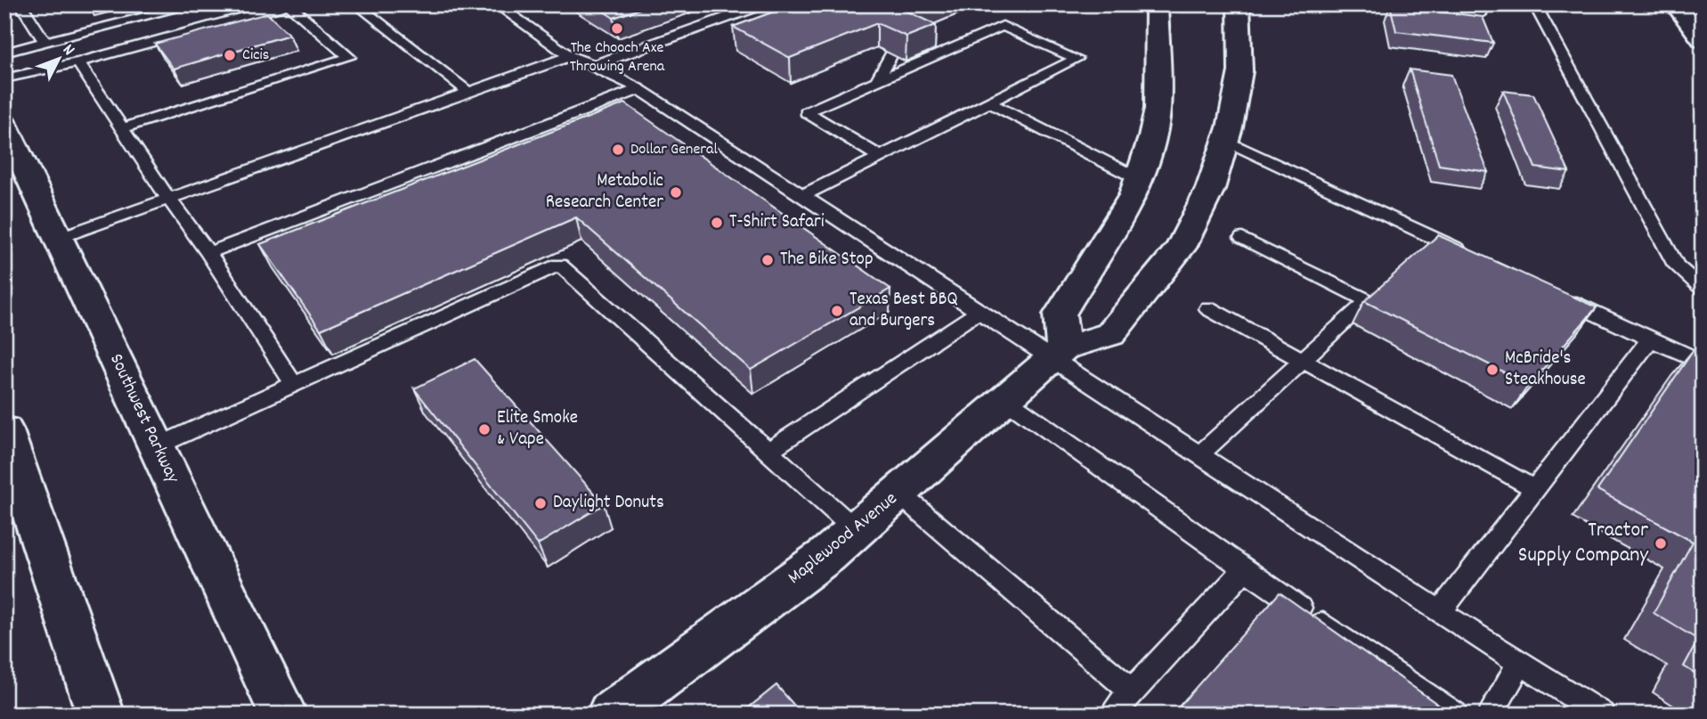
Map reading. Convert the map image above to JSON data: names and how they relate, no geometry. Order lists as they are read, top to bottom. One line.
{"streets":{"street":["Southwest Parkway","Maplewood Avenue"]},"places":["The Chooch Axe Throwing Arena","Cicis","Dollar General","Metabolic Research Center","T-Shirt Safari","The Bike Stop","Texas Best BBQ and Burgers","McBride's Steakhouse","Elite Smoke & Vape","Daylight Donuts","Tractor Supply Company"],"north":"top right"}
